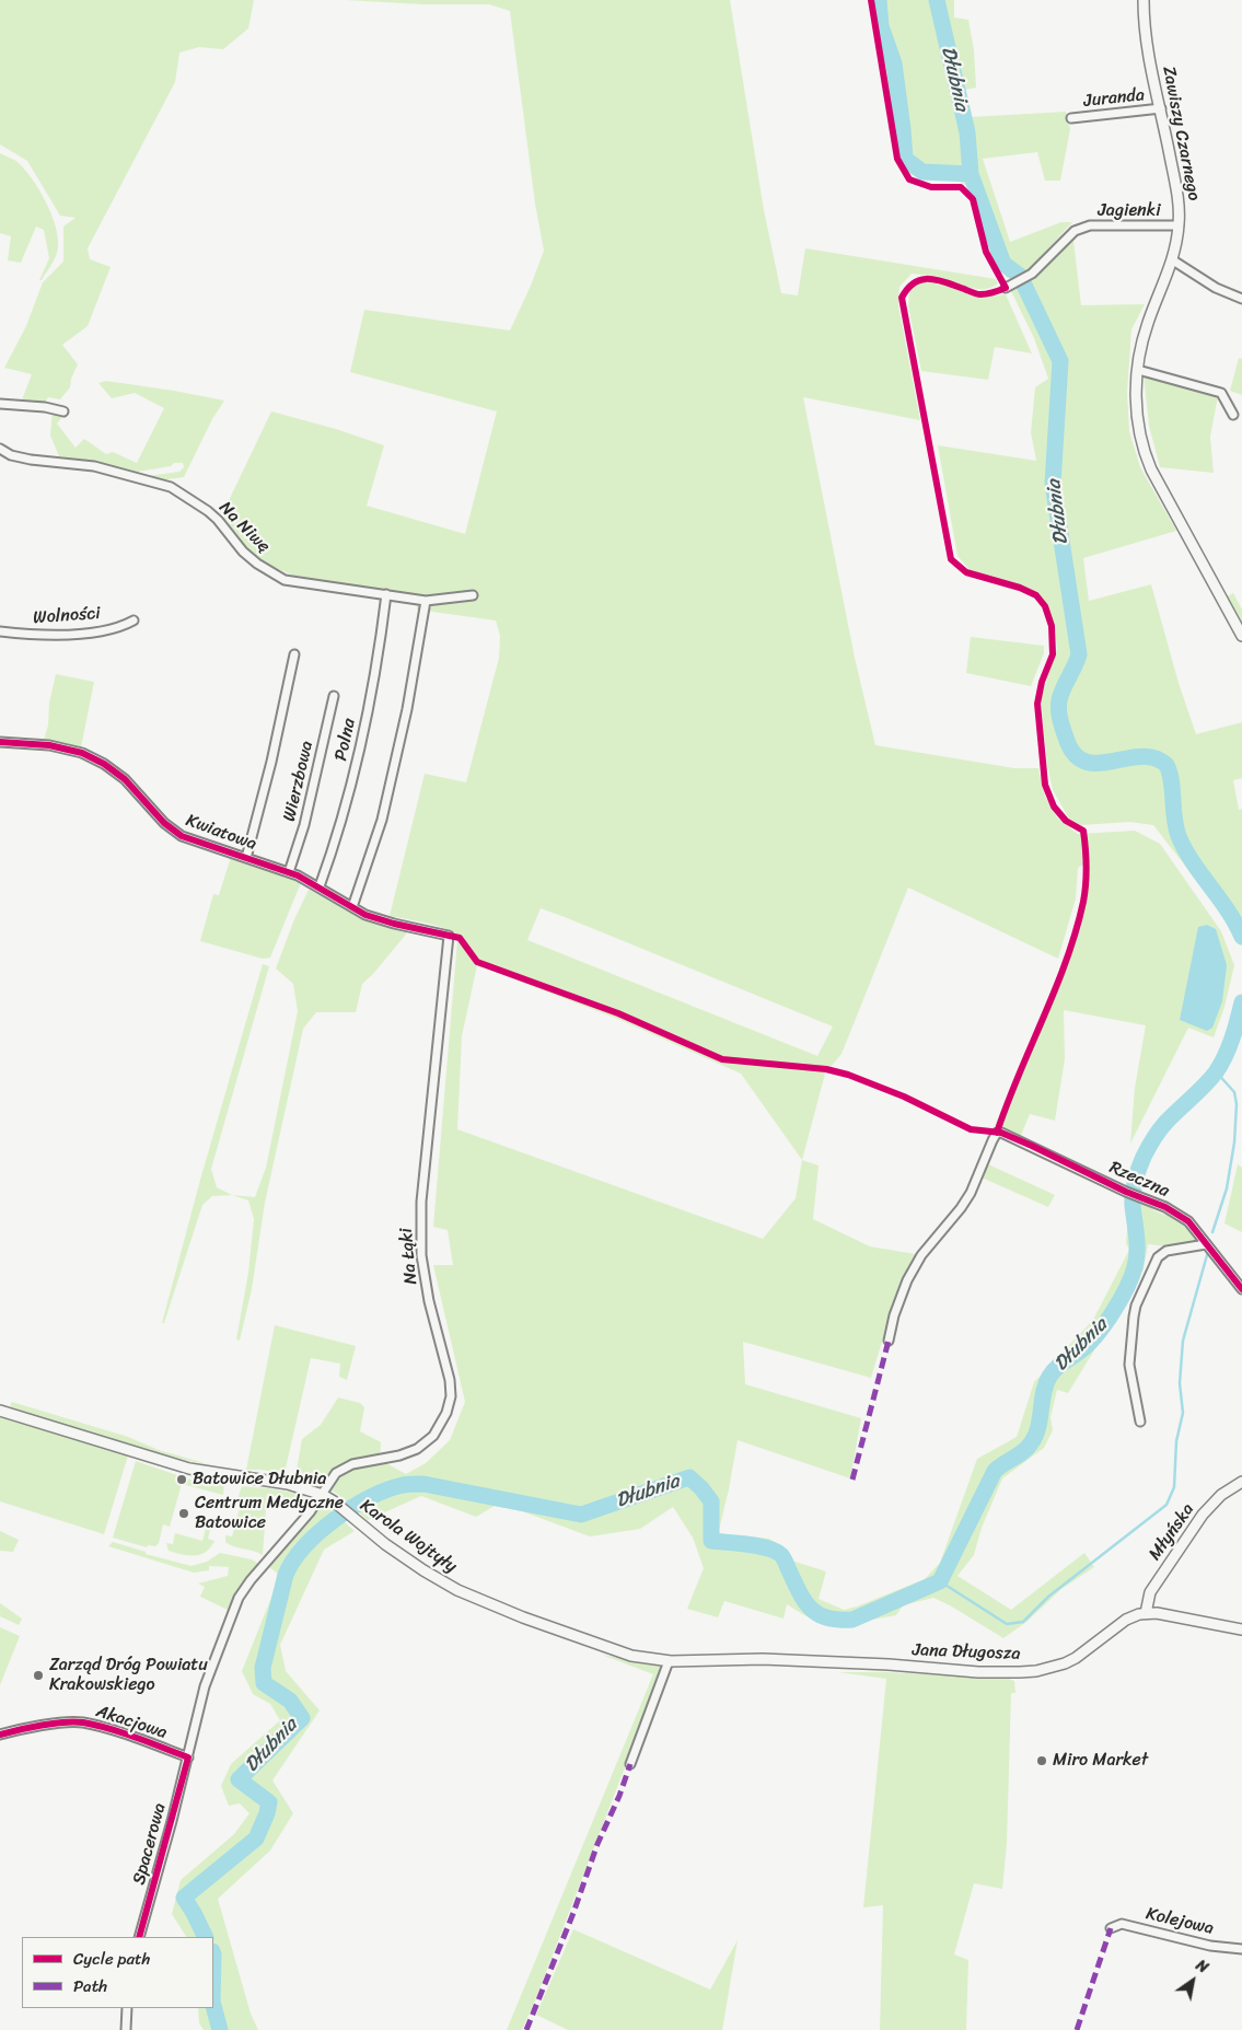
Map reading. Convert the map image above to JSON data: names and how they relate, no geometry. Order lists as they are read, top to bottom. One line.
{"streets":{"street":["Juranda","Zawiszy Czarnego","Jagienki","Na Niwę","Wolności","Polna","Wierzbowa","Kwiatowa","Rzeczna","Na Łąki","Młyńska","Karola Wojtyły","Jana Długosza","Akacjowa","Spacerowa","Kolejowa"]},"crossings":[["Juranda","Zawiszy Czarnego"],["Zawiszy Czarnego","Jagienki"],["Na Niwę","Polna"],["Polna","Kwiatowa"],["Wierzbowa","Kwiatowa"],["Kwiatowa","Na Łąki"],["Na Łąki","Karola Wojtyły"],["Na Łąki","Spacerowa"],["Młyńska","Jana Długosza"],["Karola Wojtyły","Jana Długosza"],["Karola Wojtyły","Spacerowa"],["Akacjowa","Spacerowa"]],"water":["Dłubnia"],"places":["Batowice Dłubnia","Centrum Medyczne Batowice","Zarząd Dróg Powiatu Krakowskiego","Miro Market"],"legend":["Cycle path","Path"],"north":"top right"}
